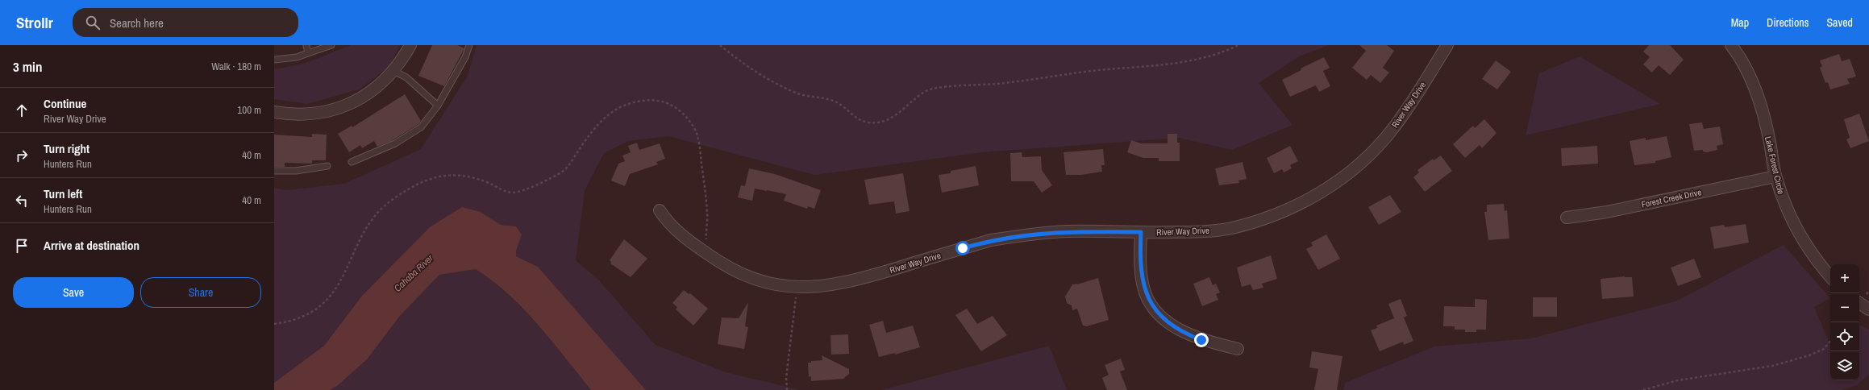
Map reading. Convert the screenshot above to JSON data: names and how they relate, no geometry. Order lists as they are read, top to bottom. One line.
{"streets":{"street":["River Way Drive","Lake Forest Circle","Forest Creek Drive"]},"crossings":[["Lake Forest Circle","Forest Creek Drive"]],"water":["Cahaba River"],"page":{"header":"Strollr","search":"Search here","nav":["Map","Directions","Saved"],"heading":["3 min","Walk · 180 m"],"list":[["Continue","River Way Drive","100 m"],["Turn right","Hunters Run","40 m"],["Turn left","Hunters Run","40 m"],"Arrive at destination"],"map_buttons":["+","−"],"buttons":["Save","Share"]}}
